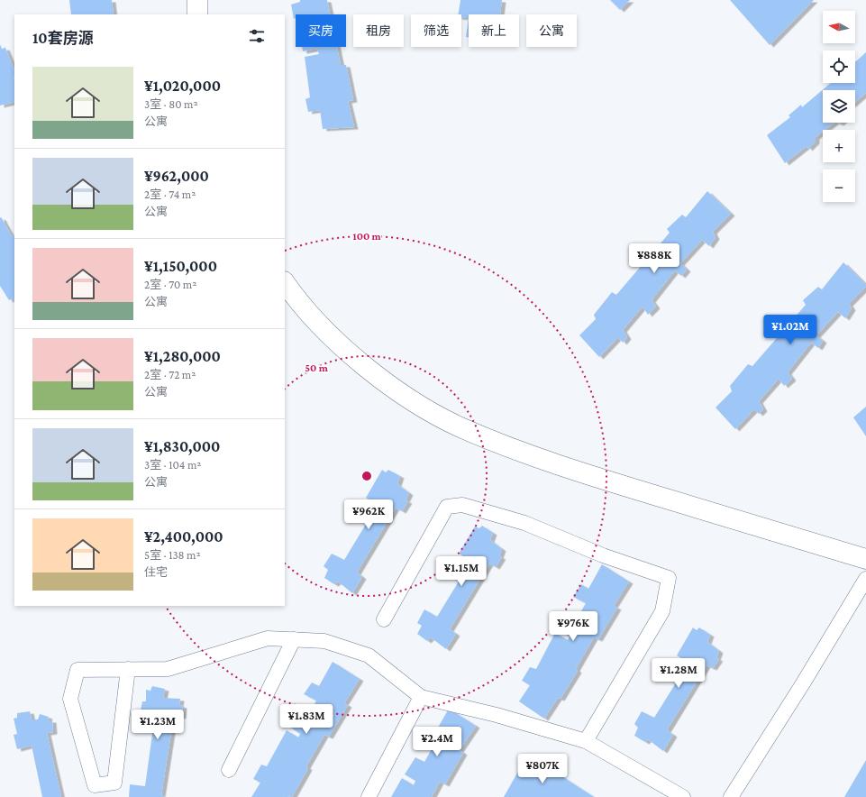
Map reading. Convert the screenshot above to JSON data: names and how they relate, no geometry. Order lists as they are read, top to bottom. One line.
{"north":"left","page":{"map_buttons":["+","−"],"chip":["买房","租房","筛选","新上","公寓"],"heading":"10套房源","list":[{"name":"¥1,020,000","note":"3室 · 80 m² · 公寓"},{"name":"¥962,000","note":"2室 · 74 m² · 公寓"},{"name":"¥1,150,000","note":"2室 · 70 m² · 公寓"},{"name":"¥1,280,000","note":"2室 · 72 m² · 公寓"},{"name":"¥1,830,000","note":"3室 · 104 m² · 公寓"},{"name":"¥2,400,000","note":"5室 · 138 m² · 住宅"}],"price":["¥888K","¥1.02M","¥962K","¥1.15M","¥976K","¥1.28M","¥1.83M","¥1.23M","¥2.4M","¥807K"]},"rings":["100 m","50 m"]}
